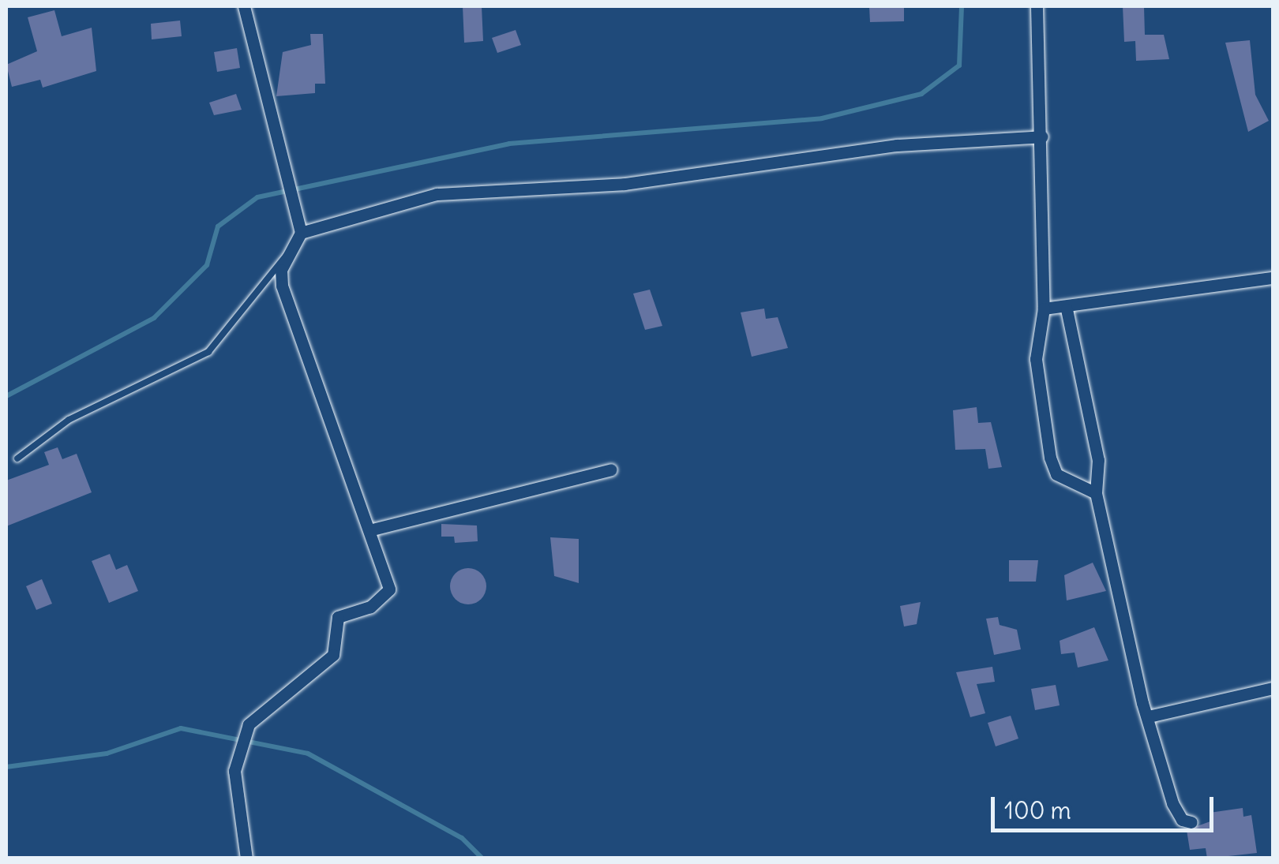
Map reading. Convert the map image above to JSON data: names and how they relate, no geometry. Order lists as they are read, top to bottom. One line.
{"scale_bar":"100 m"}
